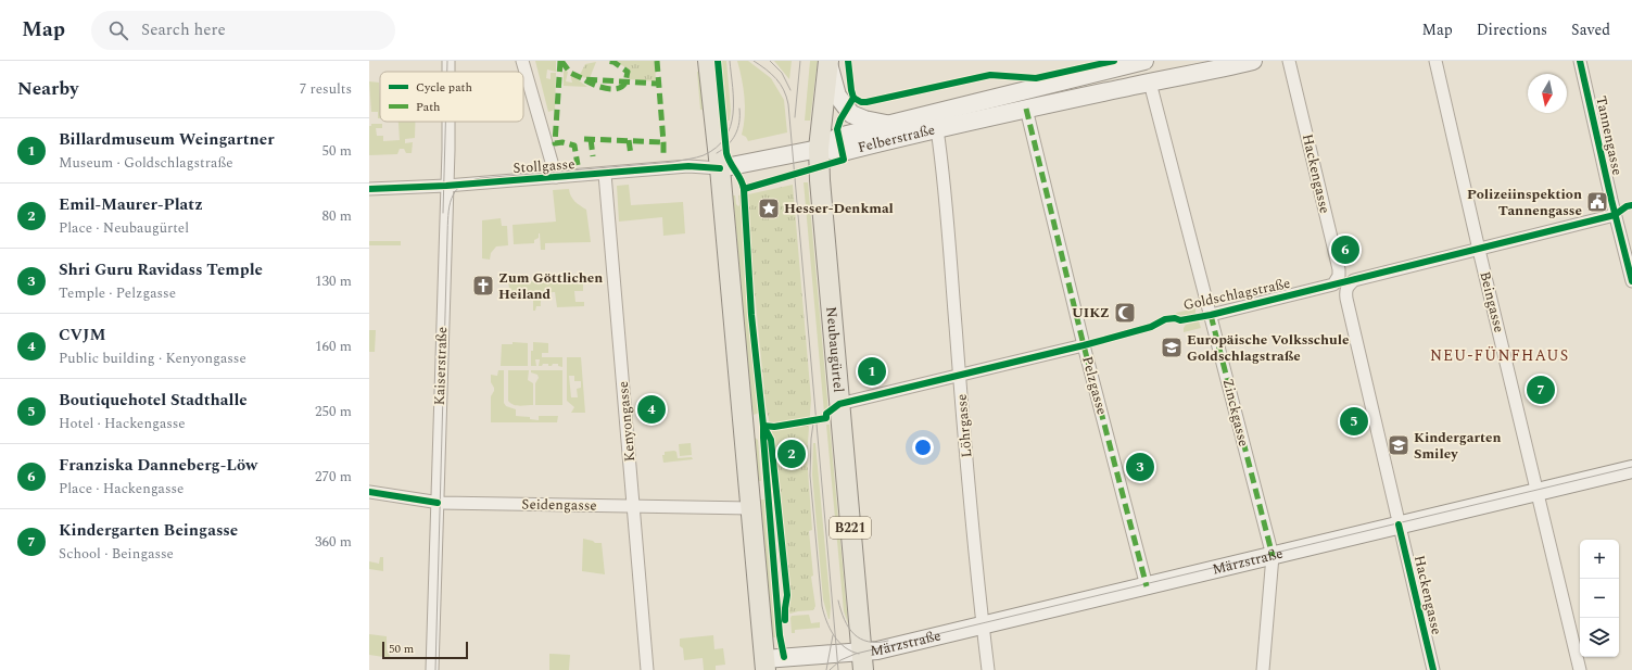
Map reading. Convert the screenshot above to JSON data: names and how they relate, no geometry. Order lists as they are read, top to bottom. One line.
{"streets":{"main road":["Felberstraße","Neubaugürtel","B221","Märzstraße"],"street":["Tannengasse","Stollgasse","Hackengasse","Goldschlagstraße","Beingasse","Kaiserstraße","Pelzgasse","Zinckgasse","Kenyongasse","Löhrgasse","Seidengasse"]},"crossings":[["Felberstraße","Neubaugürtel"],["Felberstraße","Pelzgasse"],["Felberstraße","Zinckgasse"],["Felberstraße","Löhrgasse"],["Felberstraße","B221"],["Stollgasse","Kaiserstraße"],["Stollgasse","Kenyongasse"],["Hackengasse","Goldschlagstraße"],["Hackengasse","Beingasse"],["Hackengasse","Märzstraße"],["Goldschlagstraße","Zinckgasse"],["Beingasse","Märzstraße"],["Neubaugürtel","B221"],["Neubaugürtel","Märzstraße"],["Kaiserstraße","Seidengasse"],["Pelzgasse","Märzstraße"],["Zinckgasse","Märzstraße"],["Kenyongasse","Seidengasse"],["Löhrgasse","Märzstraße"]],"districts":["NEU-FÜNFHAUS"],"places":{"public building":["Polizeiinspektion Tannengasse"],"place":["Hesser-Denkmal"],"church":["Zum Göttlichen Heiland"],"mosque":["UIKZ"],"school or university":["Europäische Volksschule Goldschlagstraße","Kindergarten Smiley"]},"legend":["Cycle path","Path"],"scale_bar":"50 m","north":"bottom","page":{"header":"Map","search":"Search here","nav":["Map","Directions","Saved"],"heading":["Nearby","7 results"],"list":[{"mark":"1","name":"Billardmuseum Weingartner","note":"Museum · Goldschlagstraße","value":"50 m"},{"mark":"2","name":"Emil-Maurer-Platz","note":"Place · Neubaugürtel","value":"80 m"},{"mark":"3","name":"Shri Guru Ravidass Temple","note":"Temple · Pelzgasse","value":"130 m"},{"mark":"4","name":"CVJM","note":"Public building · Kenyongasse","value":"160 m"},{"mark":"5","name":"Boutiquehotel Stadthalle","note":"Hotel · Hackengasse","value":"250 m"},{"mark":"6","name":"Franziska Danneberg-Löw","note":"Place · Hackengasse","value":"270 m"},{"mark":"7","name":"Kindergarten Beingasse","note":"School · Beingasse","value":"360 m"}],"pins":["6","1","7","4","5","2","3"],"map_buttons":["+","−"],"scale":"50 m"}}
